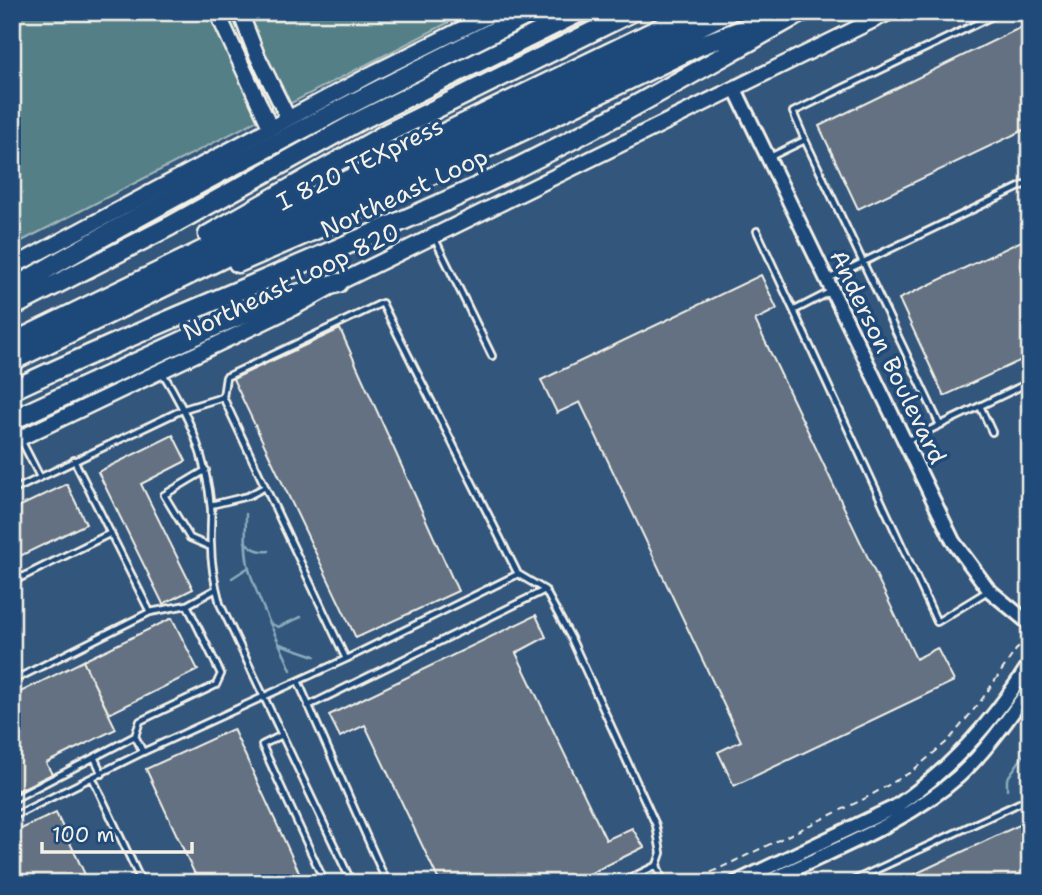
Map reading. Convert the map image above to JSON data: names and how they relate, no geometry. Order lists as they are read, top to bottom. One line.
{"streets":{"highway":["I 820 TEXpress","Northeast Loop"],"main road":["Northeast Loop 820"],"street":["Anderson Boulevard"]},"crossings":[["Northeast Loop 820","Anderson Boulevard"]],"scale_bar":"100 m"}
